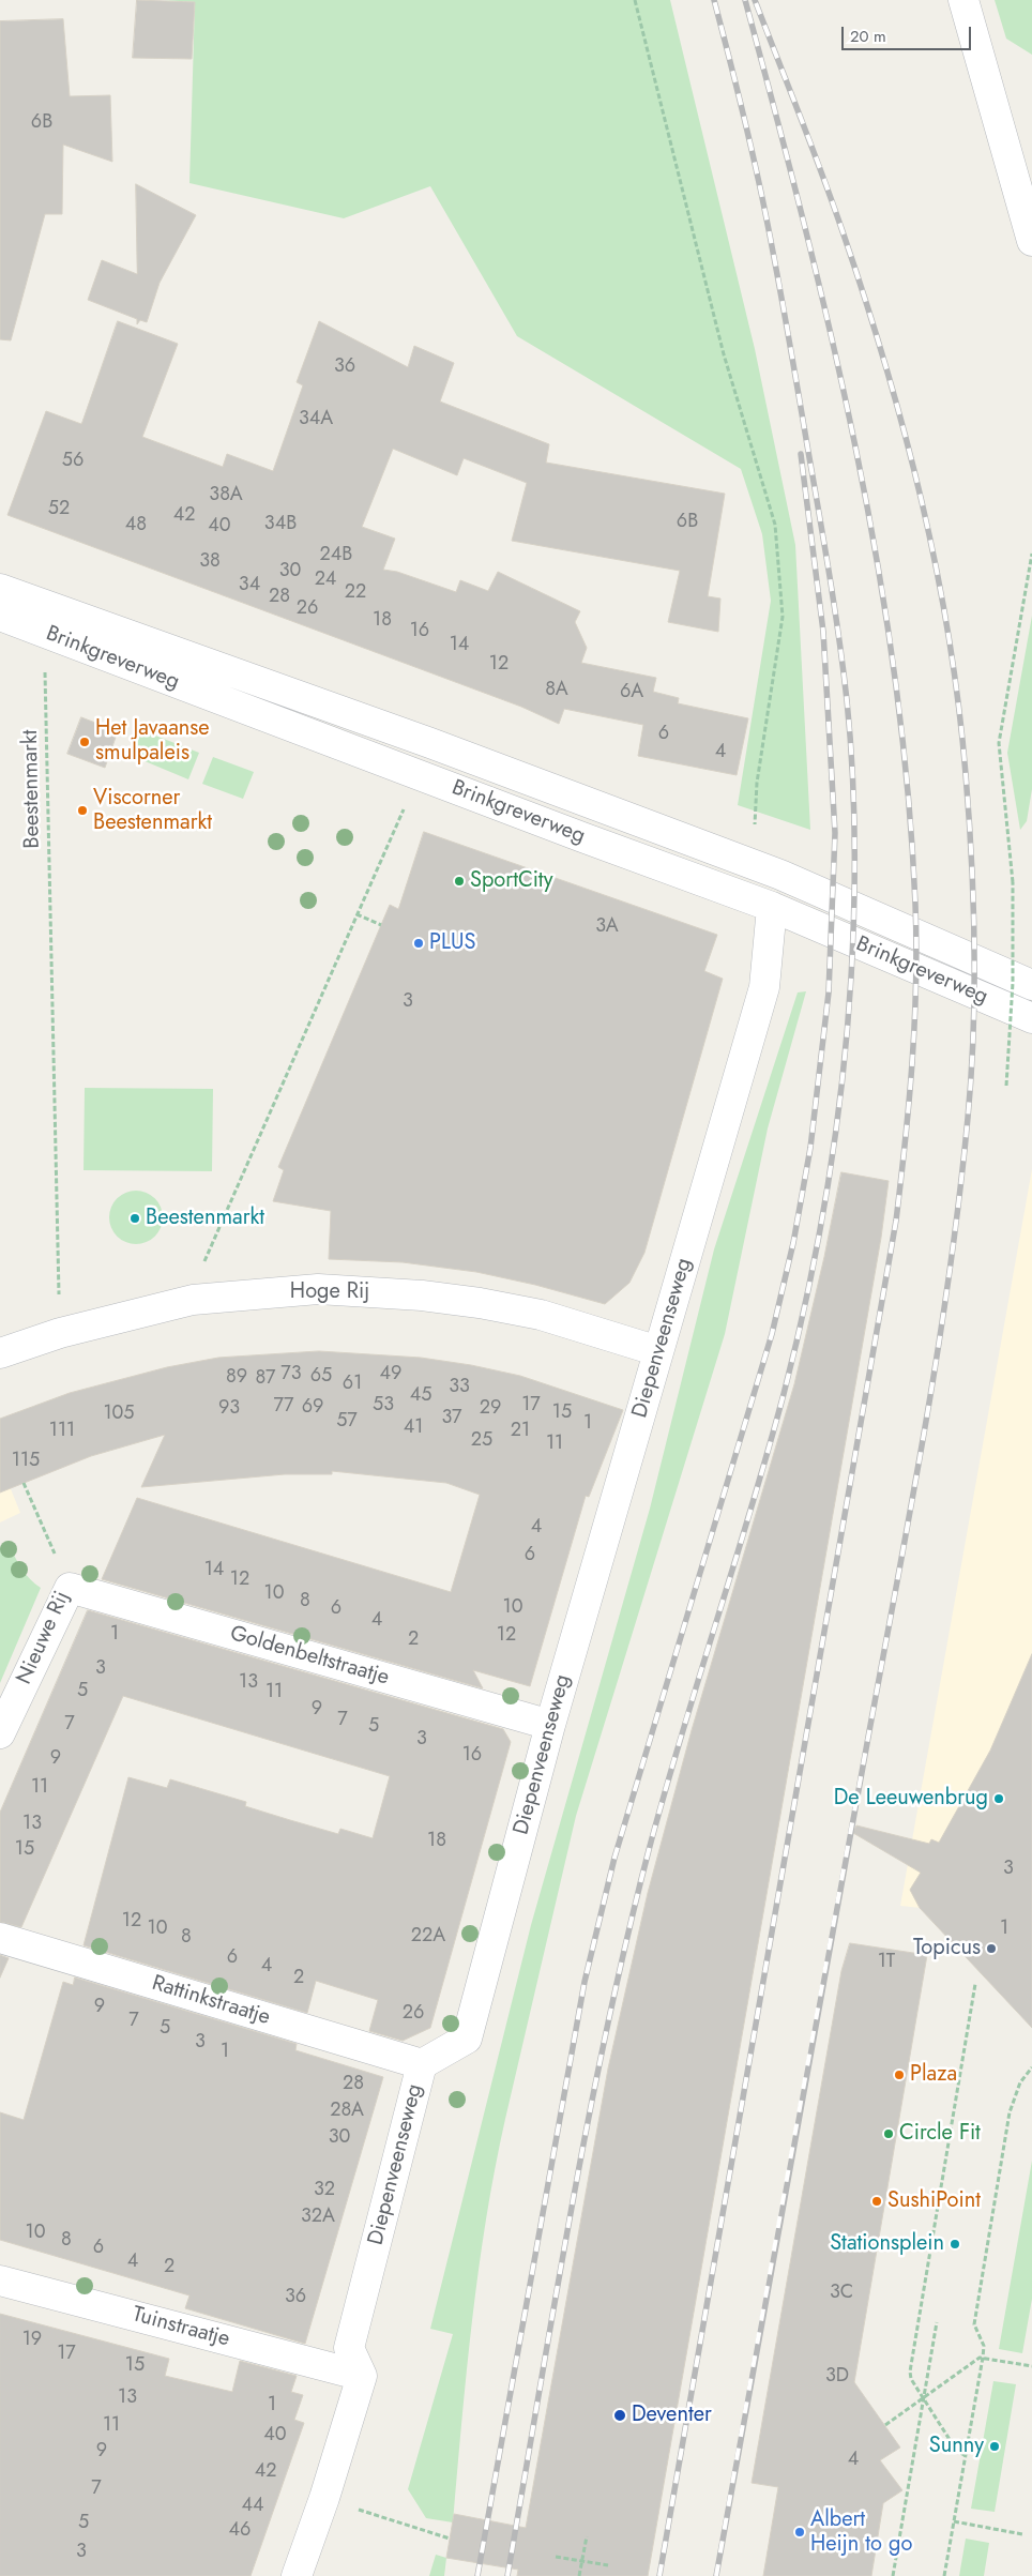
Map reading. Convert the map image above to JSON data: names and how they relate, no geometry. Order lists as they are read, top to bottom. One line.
{"streets":{"street":["Brinkgreverweg","Hoge Rij","Diepenveenseweg","Nieuwe Rij","Goldenbeltstraatje","Rattinkstraatje","Tuinstraatje"],"path":["Beestenmarkt"]},"crossings":[["Brinkgreverweg","Diepenveenseweg"],["Beestenmarkt","Hoge Rij"],["Hoge Rij","Diepenveenseweg"],["Diepenveenseweg","Goldenbeltstraatje"],["Diepenveenseweg","Rattinkstraatje"],["Diepenveenseweg","Tuinstraatje"],["Nieuwe Rij","Goldenbeltstraatje"]],"places":["Het Javaanse smulpaleis","Viscorner Beestenmarkt","SportCity","PLUS","Beestenmarkt","De Leeuwenbrug","Topicus","Plaza","Circle Fit","SushiPoint","Stationsplein","Deventer","Sunny","Albert Heijn to go"],"house_numbers":["6B","36","34A","56","38A","52","42","6B","34B","48","40","24B","38","30","24","34","22","28","26","18","16","14","12","8A","6A","6","4","3A","3","73","49","65","89","87","61","33","45","53","17","77","69","93","29","15","105","37","57","1","41","111","21","25","11","115","4","6","14","12","10","8","10","6","4","1","12","2","3","13","5","11","9","7","7","5","3","16","9","11","13","18","15","3","12","10","1","22A","8","6","1T","4","2","9","26","7","5","3","1","28","28A","30","32","32A","10","8","6","4","2","3C","36","19","17","15","3D","13","1","11","40","9","4","42","7","44","5","46","3"],"scale_bar":"20 m"}
